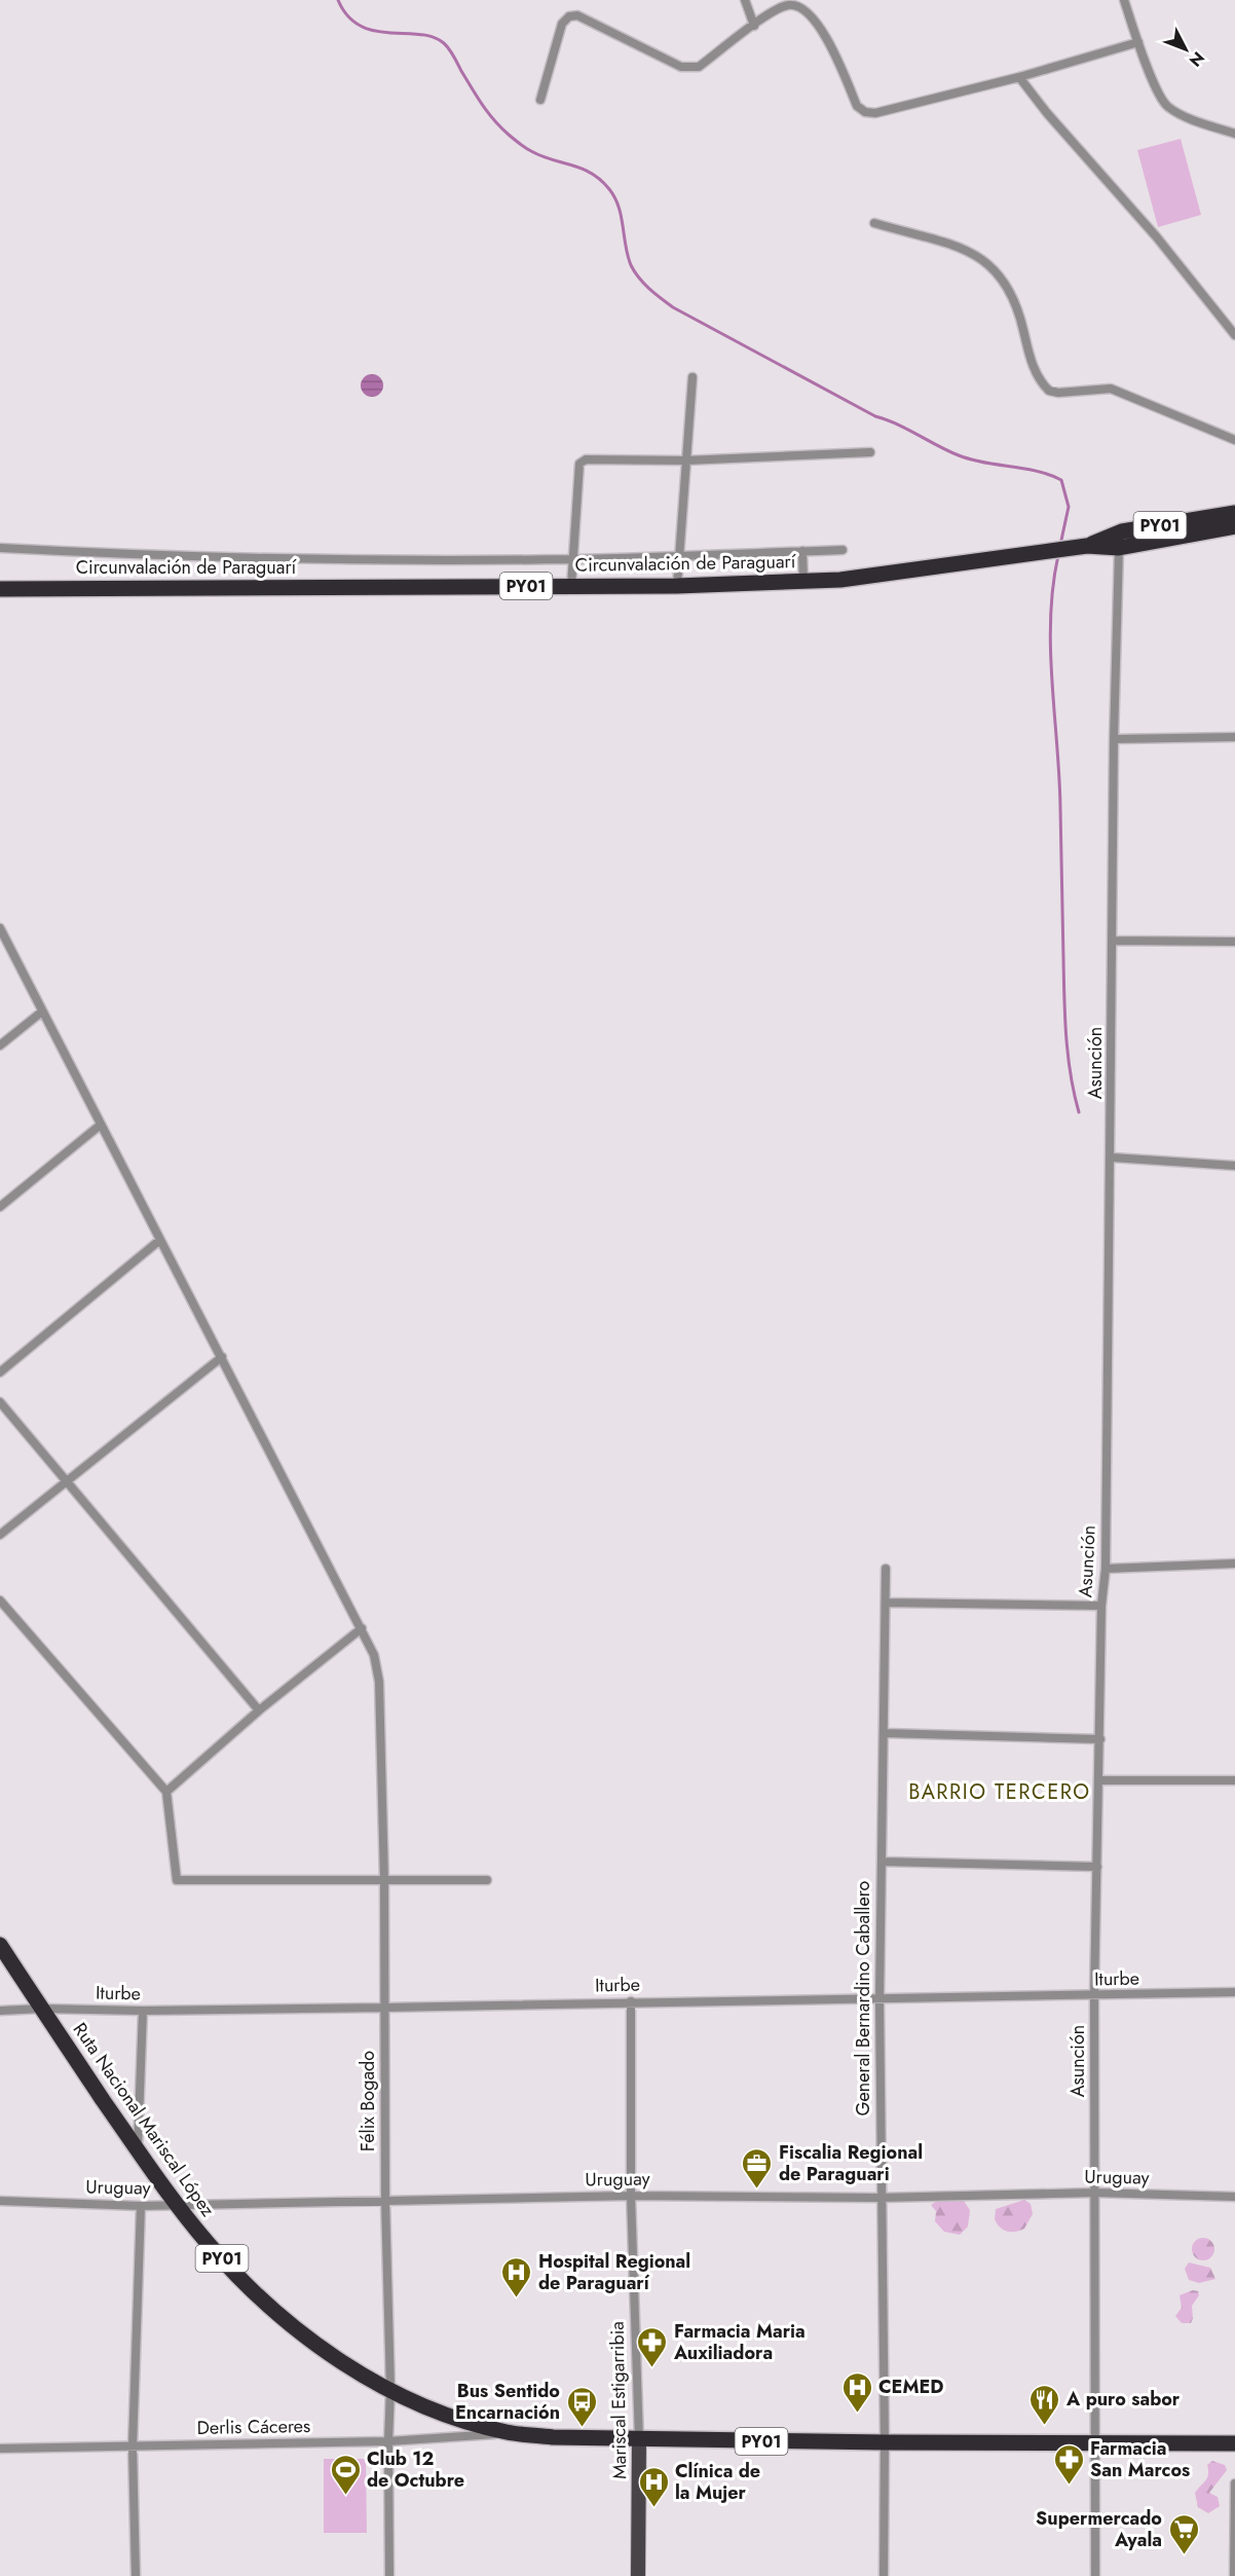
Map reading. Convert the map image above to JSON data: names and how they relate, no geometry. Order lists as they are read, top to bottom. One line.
{"streets":{"highway":["PY01","Circunvalación de Paraguarí","Ruta Nacional Mariscal López"],"main road":["Mariscal Estigarribia"],"street":["Asunción","Iturbe","General Bernardino Caballero","Félix Bogado","Uruguay","Derlis Cáceres"]},"crossings":[["Circunvalación de Paraguarí","Asunción"],["Asunción","Iturbe"],["Asunción","Ruta Nacional Mariscal López"],["Asunción","Uruguay"],["Iturbe","General Bernardino Caballero"],["Iturbe","Félix Bogado"],["Iturbe","Ruta Nacional Mariscal López"],["Iturbe","Mariscal Estigarribia"],["General Bernardino Caballero","Ruta Nacional Mariscal López"],["General Bernardino Caballero","Uruguay"],["Félix Bogado","Ruta Nacional Mariscal López"],["Félix Bogado","Uruguay"],["Félix Bogado","Derlis Cáceres"],["Ruta Nacional Mariscal López","Uruguay"],["Ruta Nacional Mariscal López","Mariscal Estigarribia"],["Ruta Nacional Mariscal López","Derlis Cáceres"],["Uruguay","Mariscal Estigarribia"]],"districts":["BARRIO TERCERO"],"places":{"office":["Fiscalia Regional de Paraguari"],"hospital":["Hospital Regional de Paraguarí","CEMED","Clínica de la Mujer"],"pharmacy":["Farmacia Maria Auxiliadora","Farmacia San Marcos"],"restaurant":["A puro sabor"],"bus stop":["Bus Sentido Encarnación"],"sports":["Club 12 de Octubre"],"supermarket":["Supermercado Ayala"]},"north":"bottom right"}
